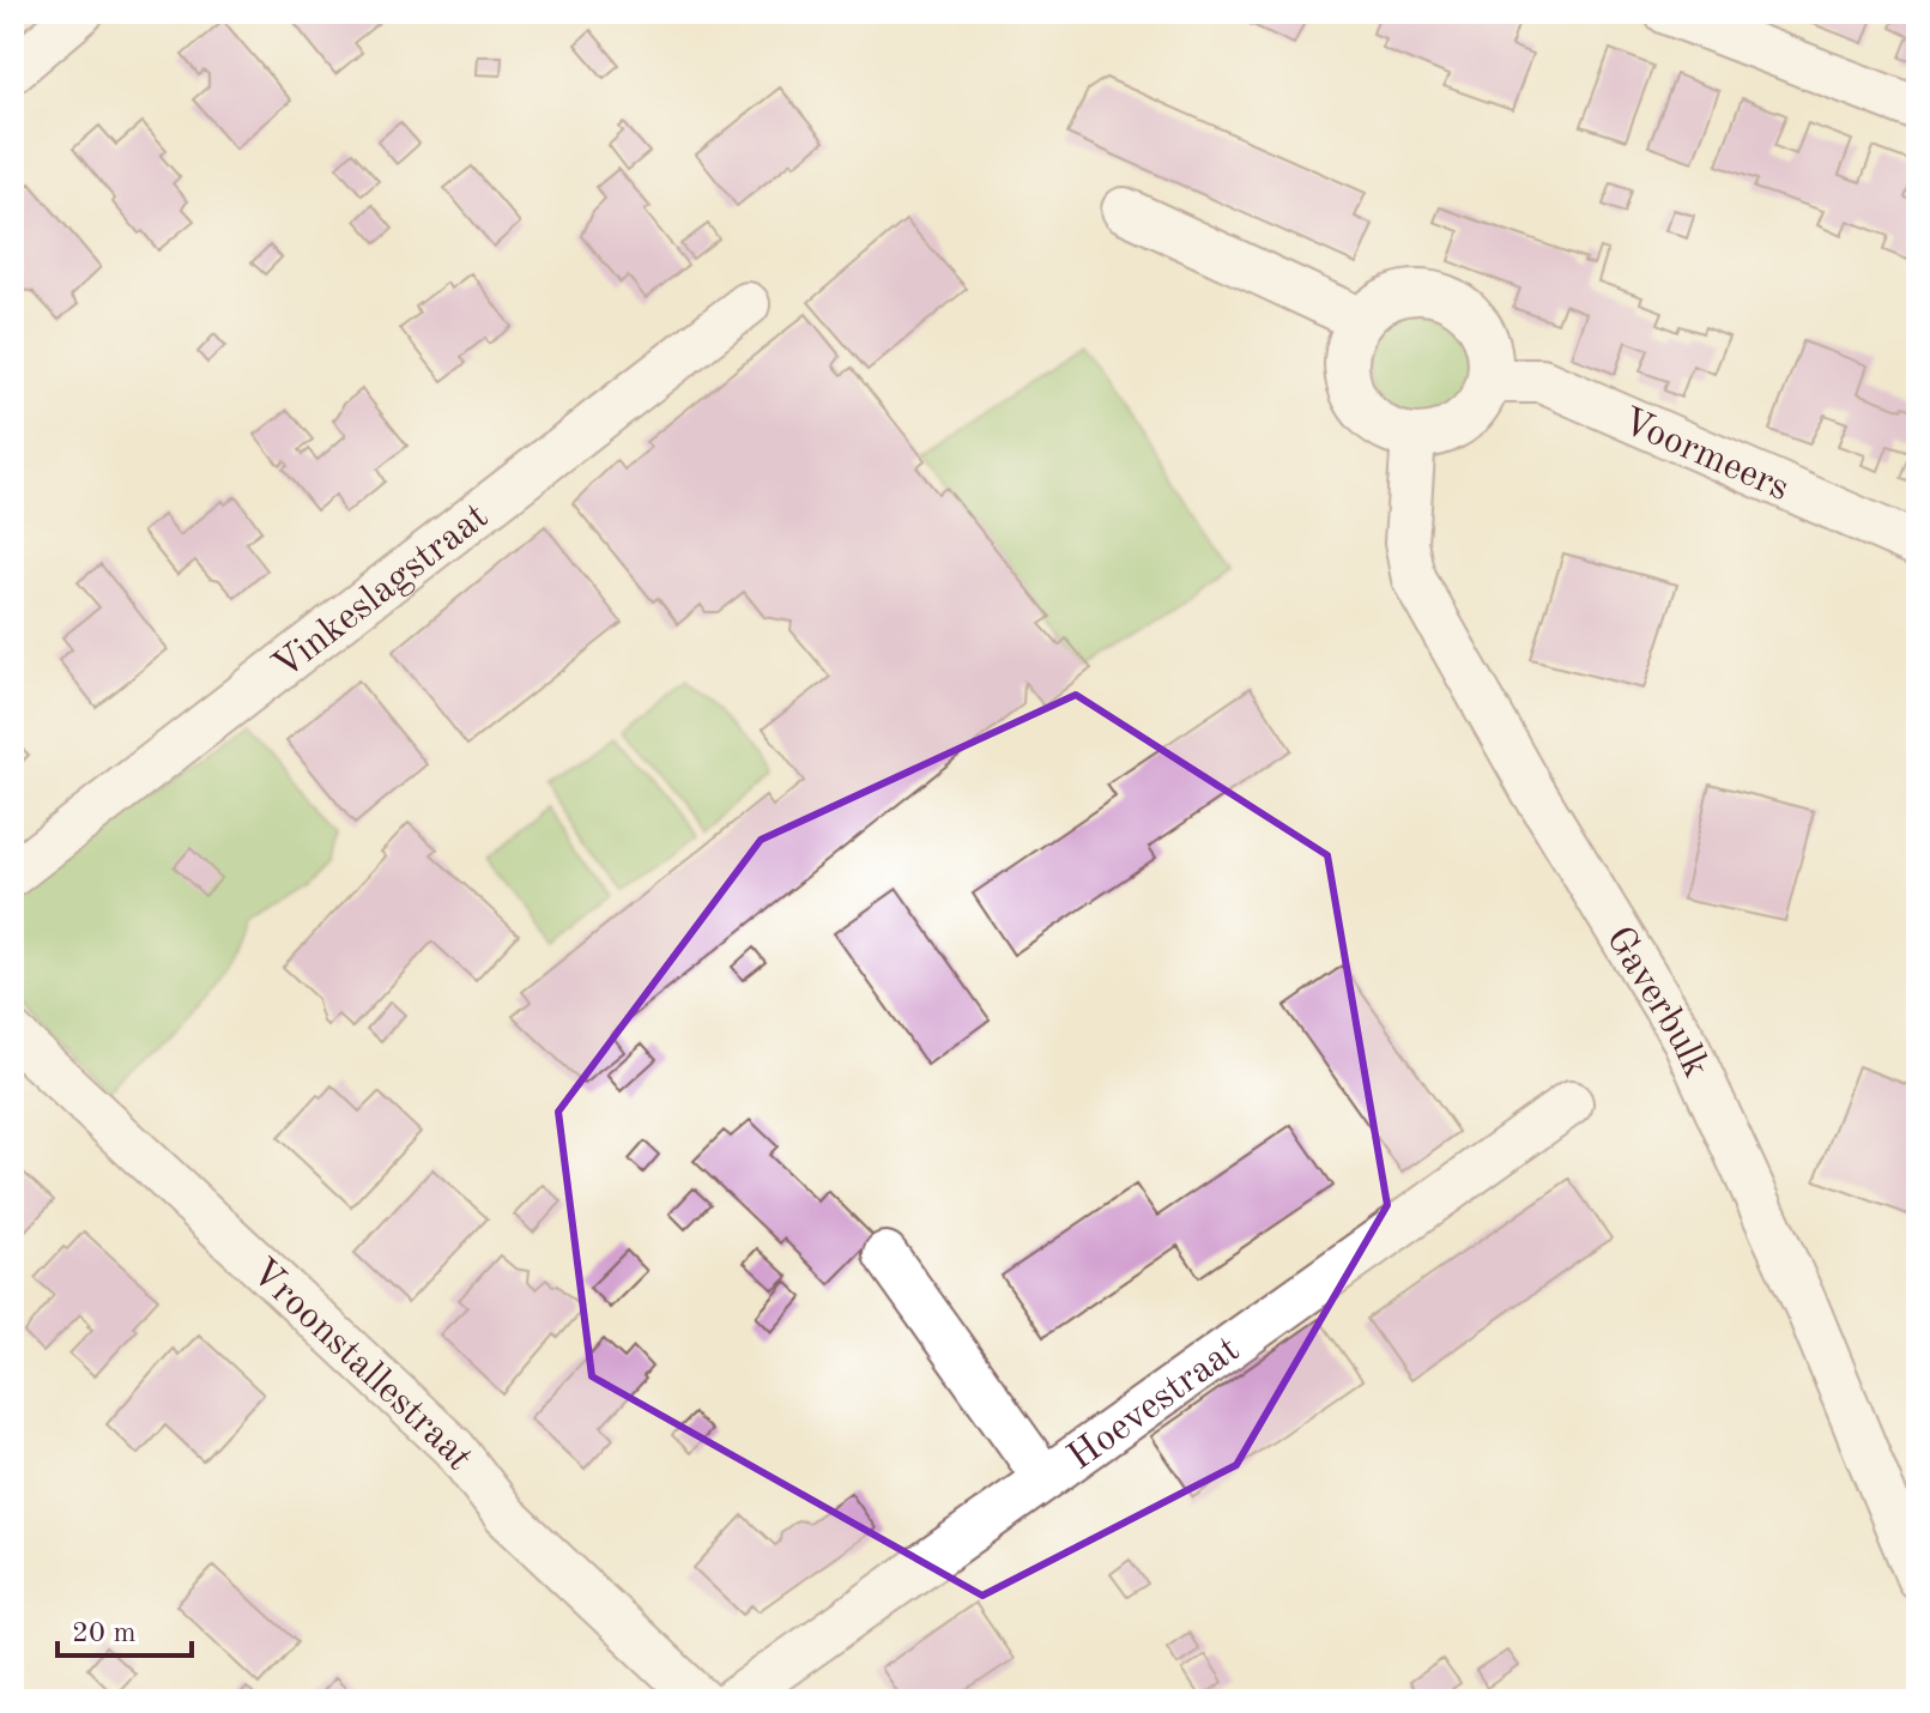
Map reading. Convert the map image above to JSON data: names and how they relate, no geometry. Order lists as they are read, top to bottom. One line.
{"streets":{"street":["Voormeers","Vinkeslagstraat","Gaverbulk","Vroonstallestraat","Hoevestraat"]},"crossings":[["Voormeers","Gaverbulk"]],"scale_bar":"20 m"}
